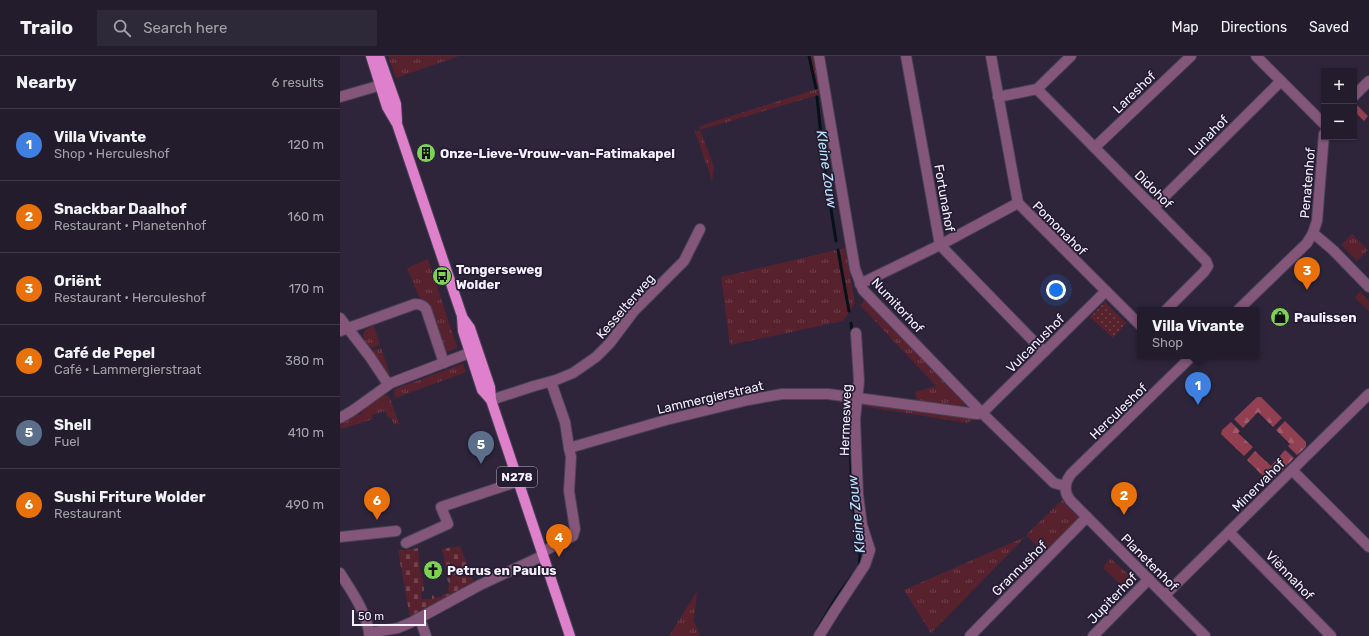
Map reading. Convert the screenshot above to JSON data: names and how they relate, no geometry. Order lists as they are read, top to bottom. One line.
{"streets":{"main road":["N278"],"street":["Lareshof","Lunahof","Penatenhof","Didohof","Fortunahof","Pomonahof","Numitorhof","Kesselterweg","Vulcanushof","Lammergierstraat","Herculeshof","Hermesweg","Minervahof","Planetenhof","Grannushof","Viënnahof","Jupiterhof"]},"crossings":[["Lareshof","Didohof"],["Lunahof","Didohof"],["Fortunahof","Vulcanushof"],["Pomonahof","Vulcanushof"],["Numitorhof","Vulcanushof"],["Numitorhof","Lammergierstraat"],["Numitorhof","Herculeshof"],["Numitorhof","Planetenhof"],["Kesselterweg","N278"],["Vulcanushof","Lammergierstraat"],["Lammergierstraat","Hermesweg"],["Herculeshof","Planetenhof"],["Minervahof","Planetenhof"],["Minervahof","Viënnahof"],["Planetenhof","Grannushof"],["Planetenhof","Jupiterhof"]],"water":["Kleine Zouw"],"places":{"building":["Onze-Lieve-Vrouw-van-Fatimakapel"],"bus stop":["Tongerseweg Wolder"],"shop":["Paulissen"],"church":["Petrus en Paulus"]},"scale_bar":"50 m","page":{"header":"Trailo","search":"Search here","nav":["Map","Directions","Saved"],"heading":["Nearby","6 results"],"map_buttons":["+","−"],"list":[{"mark":"1","name":"Villa Vivante","note":"Shop · Herculeshof","value":"120 m"},{"mark":"2","name":"Snackbar Daalhof","note":"Restaurant · Planetenhof","value":"160 m"},{"mark":"3","name":"Oriënt","note":"Restaurant · Herculeshof","value":"170 m"},{"mark":"4","name":"Café de Pepel","note":"Café · Lammergierstraat","value":"380 m"},{"mark":"5","name":"Shell","note":"Fuel","value":"410 m"},{"mark":"6","name":"Sushi Friture Wolder","note":"Restaurant","value":"490 m"}],"pins":["3","1","5","2","6","4"],"popup":["Villa Vivante","Shop"],"scale":"50 m"}}
